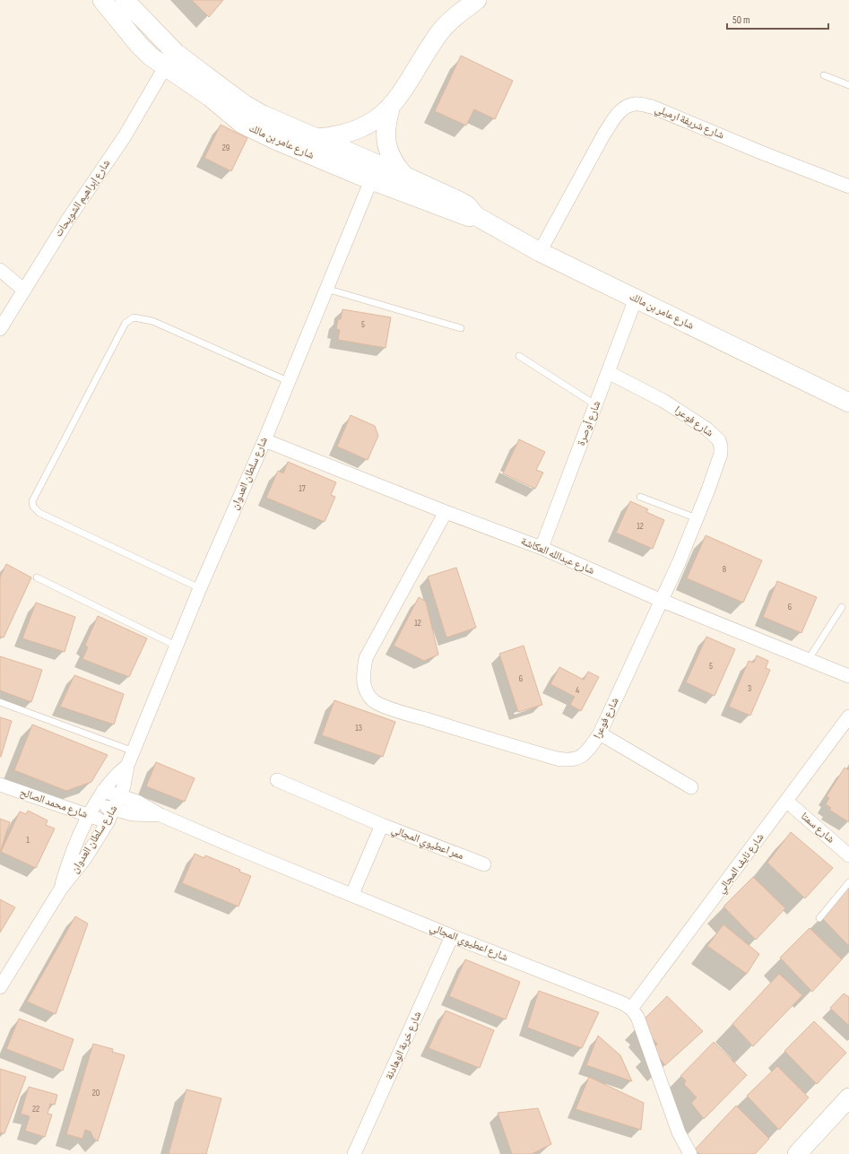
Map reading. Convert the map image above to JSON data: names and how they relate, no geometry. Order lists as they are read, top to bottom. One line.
{"streets":{"street":["شارع شريفة ارميلي","شارع عامر بن مالك","شارع إبراهيم الشويحات","شارع فوعرا","شارع أوصرة","شارع سلطان العدوان","شارع عبدالله العكاشة","شارع محمد الصالح","شارع سمتا","ممر اعطيوي المجالي","شارع نايف المجالي","شارع اعطيوي المجالي","شارع خربة الوهادنة"]},"crossings":[["شارع شريفة ارميلي","شارع عامر بن مالك"],["شارع عامر بن مالك","شارع إبراهيم الشويحات"],["شارع عامر بن مالك","شارع أوصرة"],["شارع عامر بن مالك","شارع سلطان العدوان"],["شارع فوعرا","شارع أوصرة"],["شارع فوعرا","شارع عبدالله العكاشة"],["شارع أوصرة","شارع عبدالله العكاشة"],["شارع سلطان العدوان","شارع عبدالله العكاشة"],["شارع سلطان العدوان","شارع محمد الصالح"],["شارع سلطان العدوان","شارع اعطيوي المجالي"],["شارع محمد الصالح","شارع اعطيوي المجالي"],["شارع سمتا","شارع نايف المجالي"],["ممر اعطيوي المجالي","شارع اعطيوي المجالي"],["شارع نايف المجالي","شارع اعطيوي المجالي"],["شارع اعطيوي المجالي","شارع خربة الوهادنة"]],"house_numbers":["29","5","17","12","8","6","12","5","6","3","4","13","1","20","22"],"scale_bar":"50 m"}
